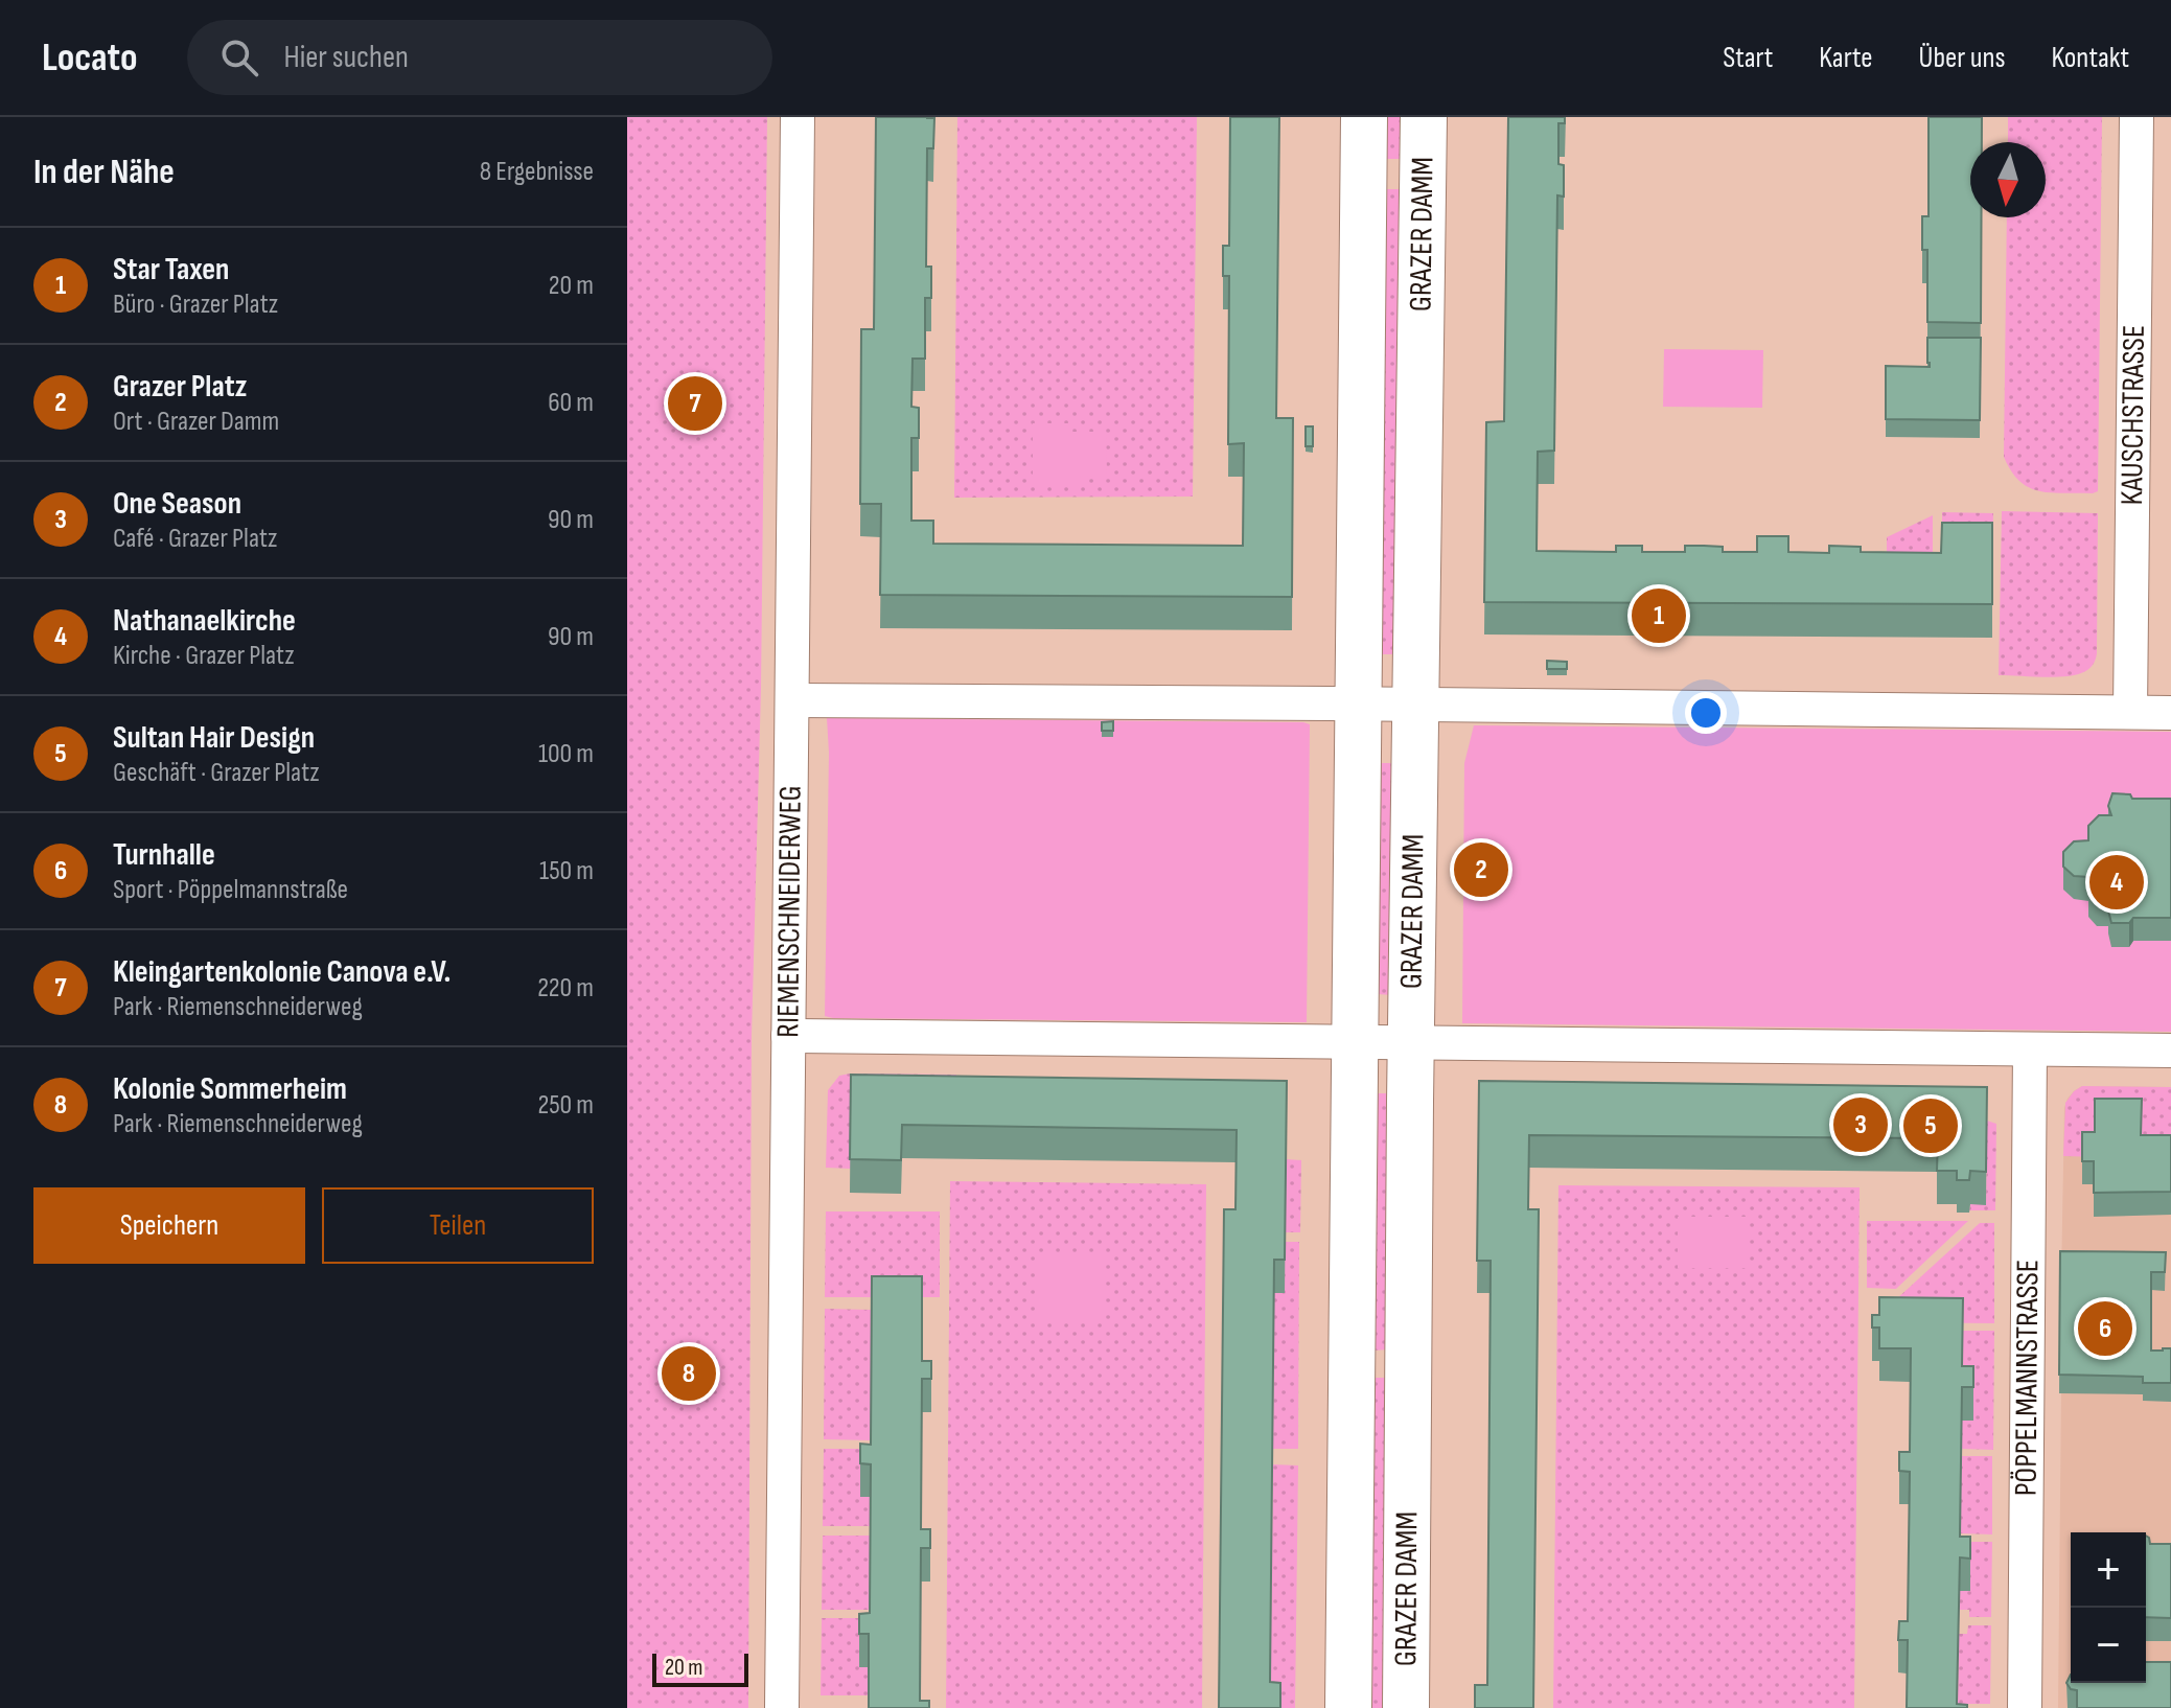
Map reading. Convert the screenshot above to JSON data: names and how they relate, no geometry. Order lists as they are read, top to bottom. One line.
{"streets":{"main road":["GRAZER DAMM"],"street":["KAUSCHSTRASSE","RIEMENSCHNEIDERWEG","PÖPPELMANNSTRASSE"]},"scale_bar":"20 m","north":"bottom","page":{"header":"Locato","search":"Hier suchen","nav":["Start","Karte","Über uns","Kontakt"],"heading":["In der Nähe","8 Ergebnisse"],"list":[{"mark":"1","name":"Star Taxen","note":"Büro · Grazer Platz","value":"20 m"},{"mark":"2","name":"Grazer Platz","note":"Ort · Grazer Damm","value":"60 m"},{"mark":"3","name":"One Season","note":"Café · Grazer Platz","value":"90 m"},{"mark":"4","name":"Nathanaelkirche","note":"Kirche · Grazer Platz","value":"90 m"},{"mark":"5","name":"Sultan Hair Design","note":"Geschäft · Grazer Platz","value":"100 m"},{"mark":"6","name":"Turnhalle","note":"Sport · Pöppelmannstraße","value":"150 m"},{"mark":"7","name":"Kleingartenkolonie Canova e.V.","note":"Park · Riemenschneiderweg","value":"220 m"},{"mark":"8","name":"Kolonie Sommerheim","note":"Park · Riemenschneiderweg","value":"250 m"}],"pins":["7","1","2","4","3","5","6","8"],"buttons":["Speichern","Teilen"],"map_buttons":["+","−"],"scale":"20 m"}}
